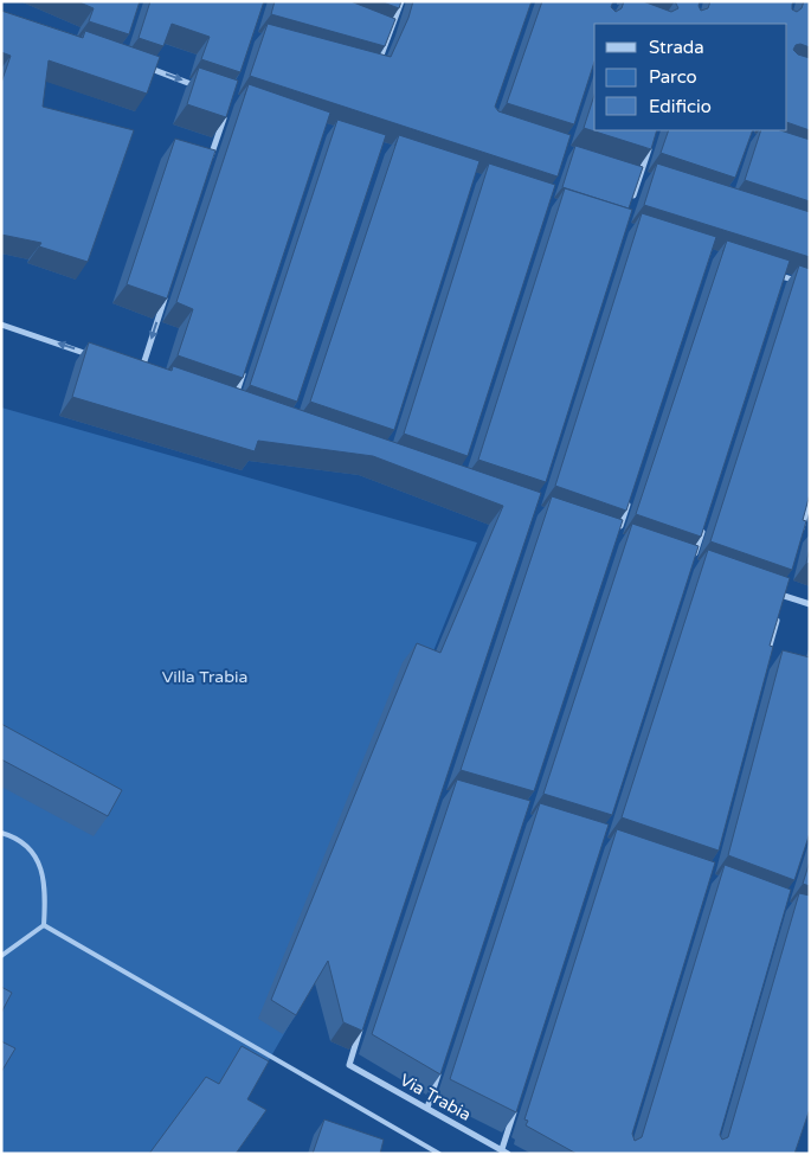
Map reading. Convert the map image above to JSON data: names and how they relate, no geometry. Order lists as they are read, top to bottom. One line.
{"streets":{"street":["Via Trabia"]},"parks":["Villa Trabia"],"legend":["Strada","Parco","Edificio"]}
